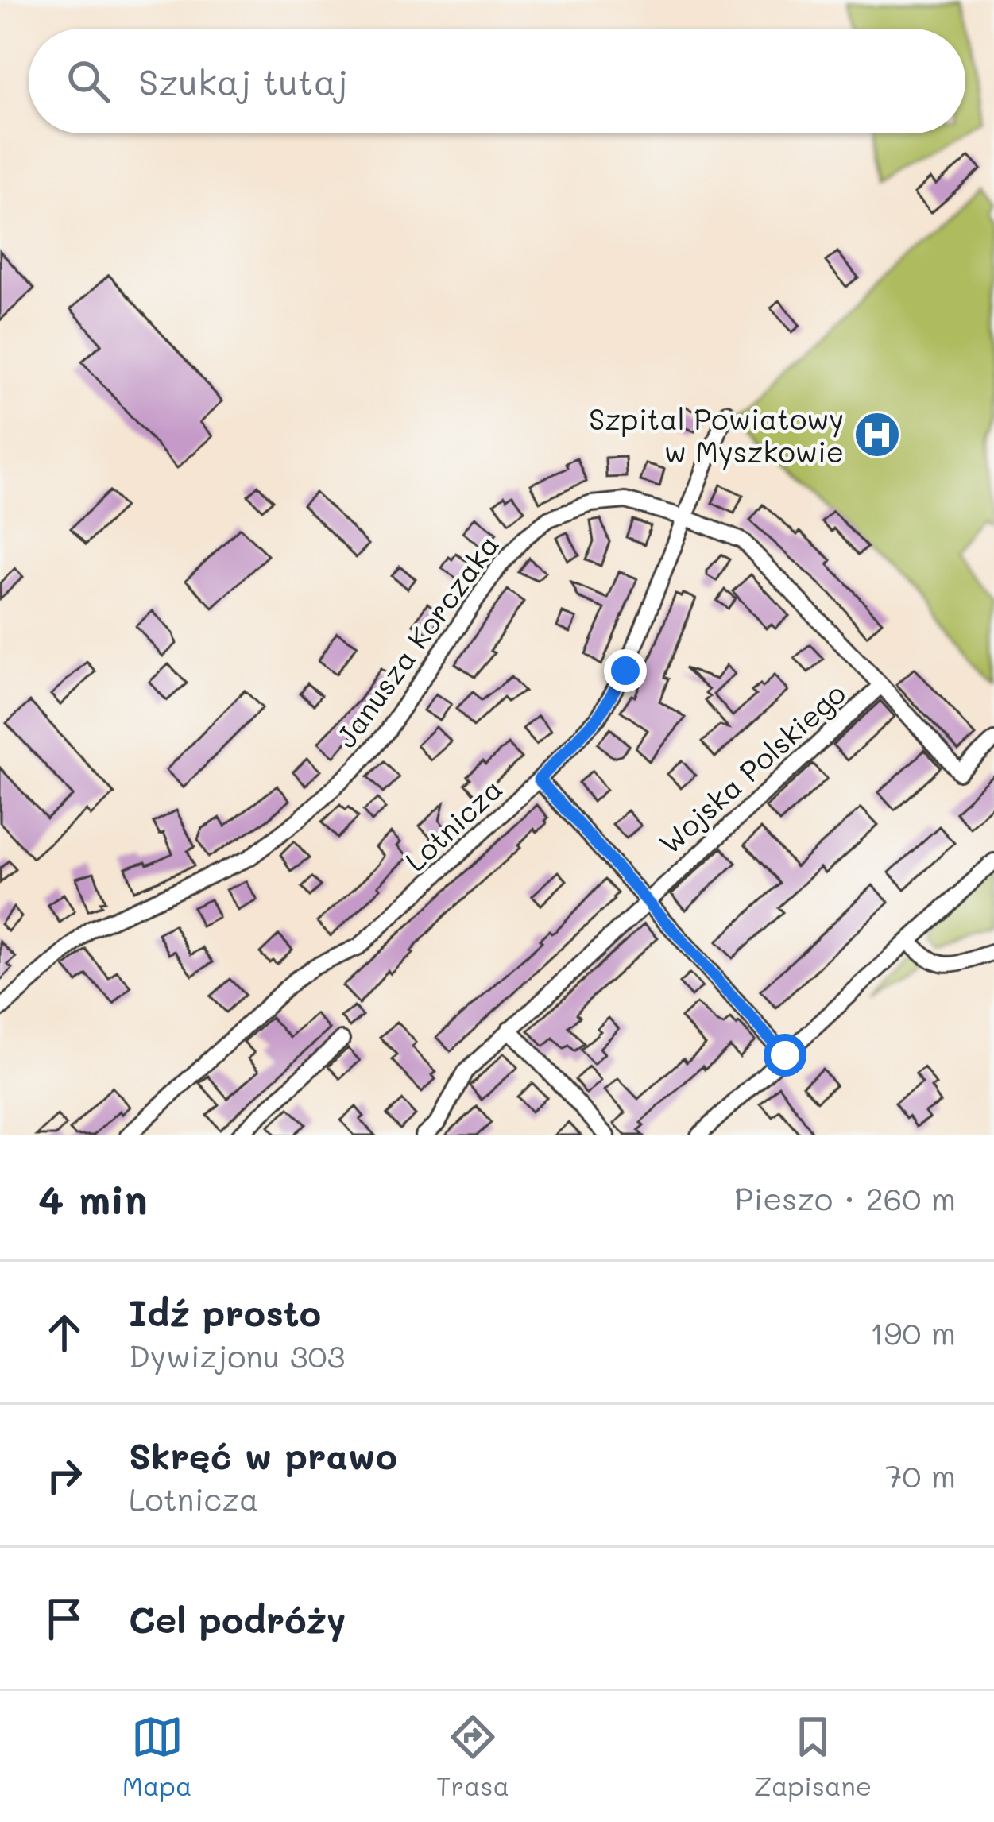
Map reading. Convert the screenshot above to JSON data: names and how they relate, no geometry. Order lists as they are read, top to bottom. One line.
{"streets":{"street":["Janusza Korczaka","Wojska Polskiego","Lotnicza"]},"crossings":[["Janusza Korczaka","Wojska Polskiego"],["Janusza Korczaka","Lotnicza"]],"places":{"hospital":["Szpital Powiatowy w Myszkowie"]},"page":{"search":"Szukaj tutaj","heading":["4 min","Pieszo · 260 m"],"list":[["Idź prosto","Dywizjonu 303","190 m"],["Skręć w prawo","Lotnicza","70 m"],"Cel podróży"],"nav":["Mapa","Trasa","Zapisane"]}}
